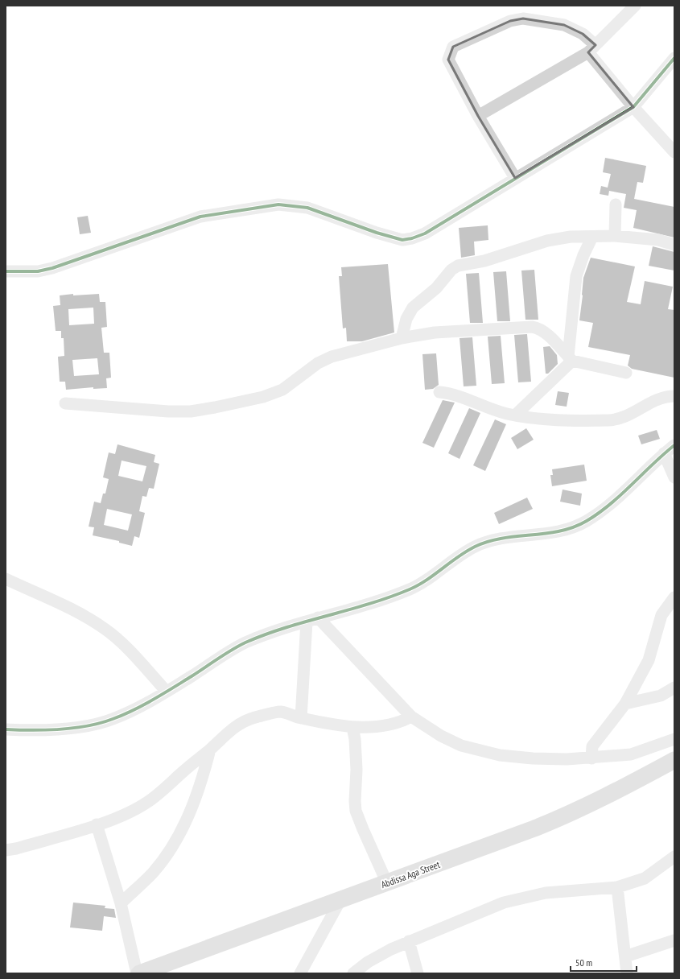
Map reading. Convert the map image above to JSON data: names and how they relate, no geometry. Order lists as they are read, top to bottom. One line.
{"streets":{"highway":["Abdissa Aga Street"]},"scale_bar":"50 m"}
